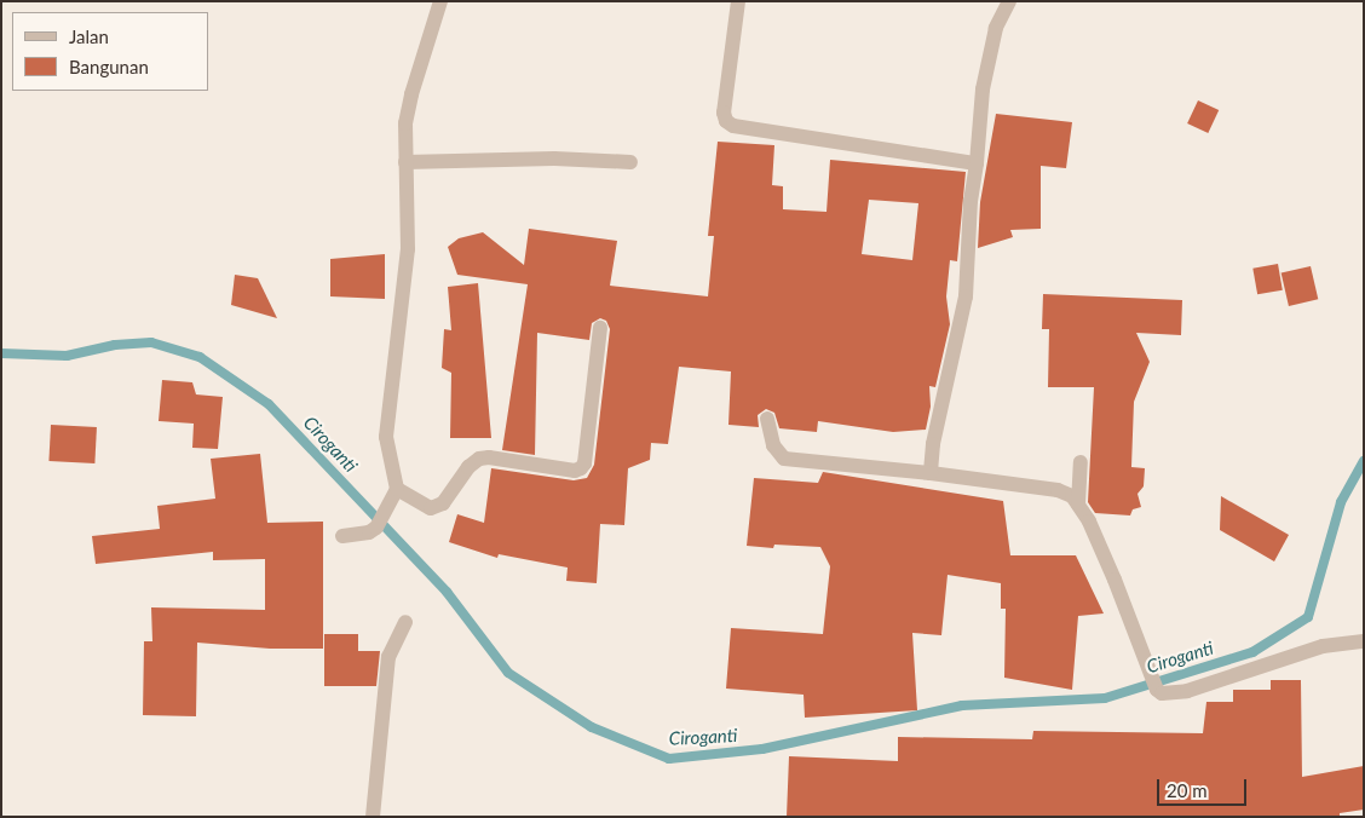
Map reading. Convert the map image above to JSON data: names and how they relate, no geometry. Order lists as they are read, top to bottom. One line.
{"water":["Ciroganti"],"legend":["Jalan","Bangunan"],"scale_bar":"20 m"}
